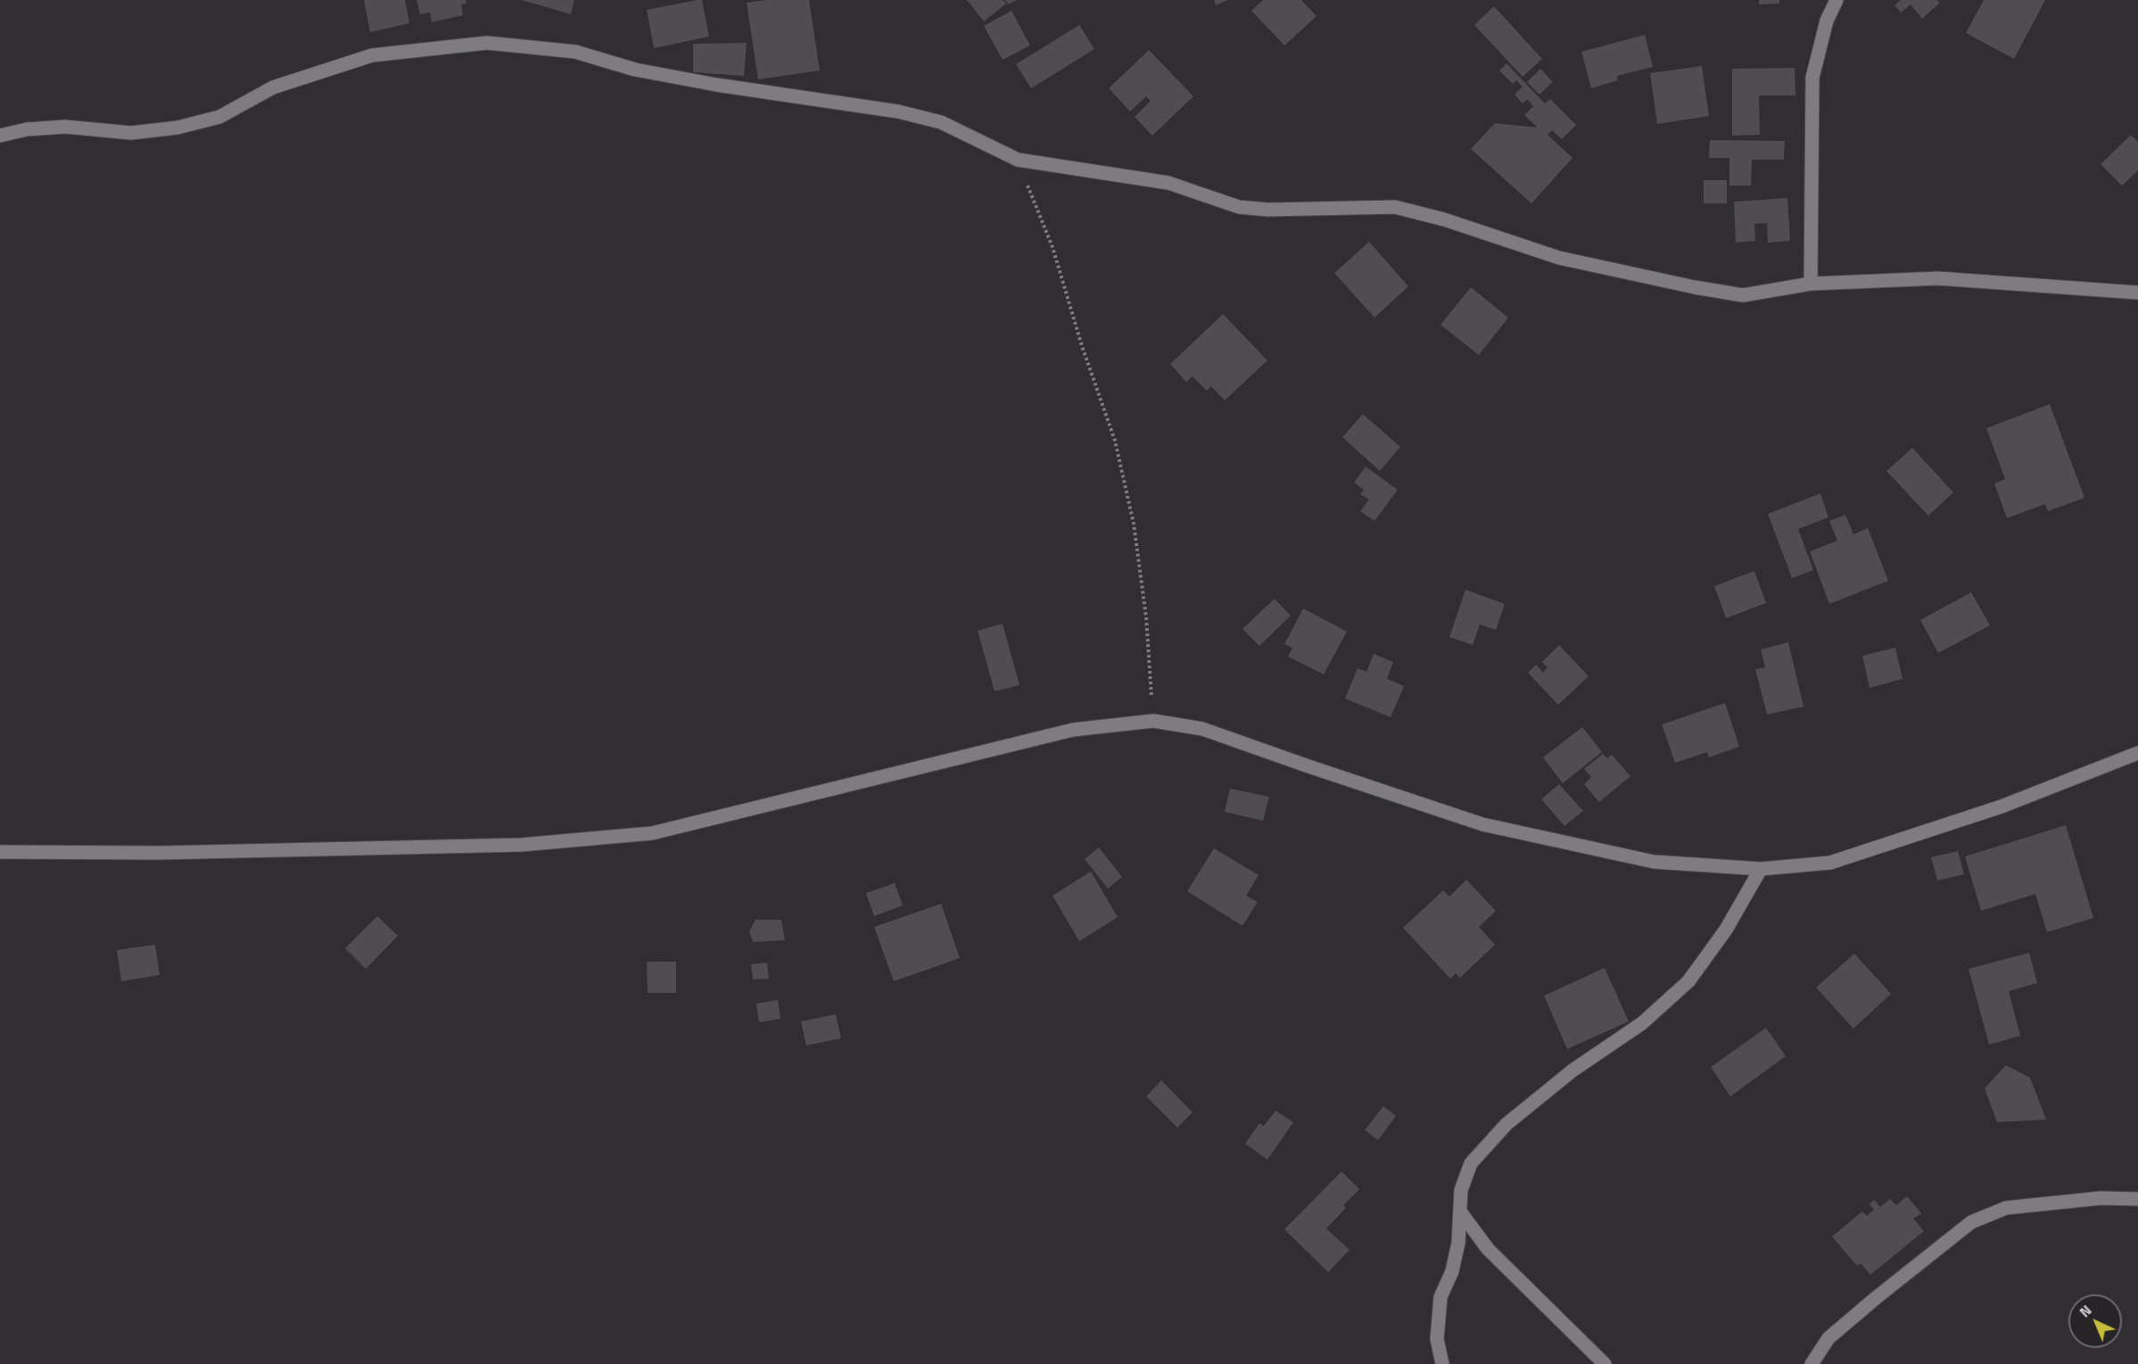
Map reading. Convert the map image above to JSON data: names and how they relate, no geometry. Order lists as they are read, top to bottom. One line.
{"north":"top left"}
